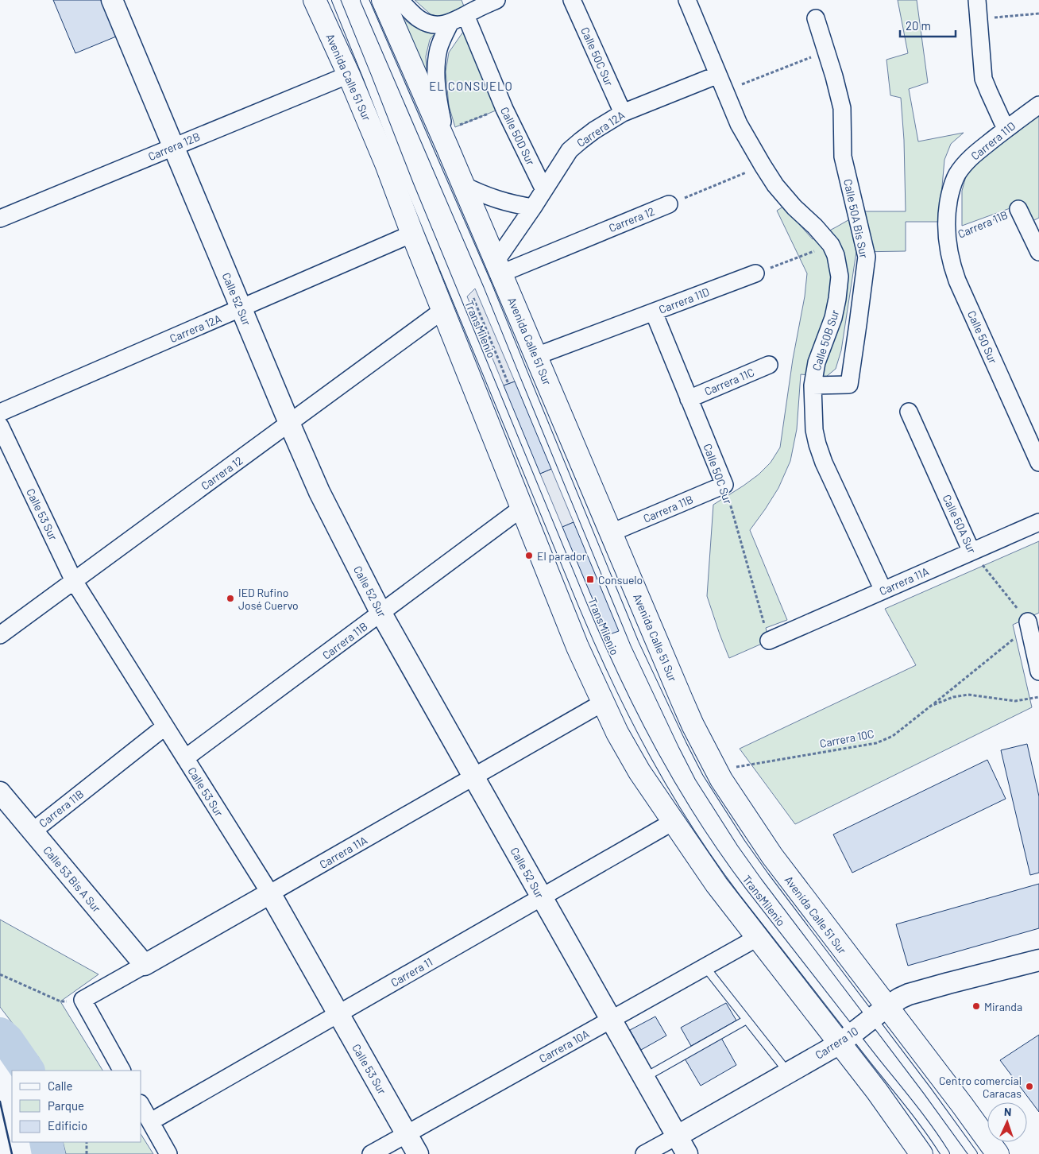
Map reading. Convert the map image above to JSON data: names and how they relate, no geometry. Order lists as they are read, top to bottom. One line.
{"streets":{"main road":["Avenida Calle 51 Sur"],"street":["Calle 50C Sur","Carrera 12A","Calle 50D Sur","Carrera 11D","Carrera 12B","Calle 50A Bis Sur","Carrera 12","Carrera 11B","Calle 52 Sur","Calle 50 Sur","Calle 50B Sur","Carrera 11C","Calle 53 Sur","Calle 50A Sur","Carrera 11A","Calle 53 Bis A Sur","Carrera 11","Carrera 10","Carrera 10A"],"lane":["TransMilenio"],"path":["Carrera 10C"]},"crossings":[["Calle 50C Sur","Carrera 12A"],["Calle 50C Sur","Carrera 11D"],["Calle 50C Sur","Carrera 11B"],["Calle 50C Sur","Carrera 11C"],["Calle 50C Sur","Carrera 11A"],["Avenida Calle 51 Sur","Carrera 12A"],["Avenida Calle 51 Sur","Carrera 11D"],["Avenida Calle 51 Sur","Carrera 12B"],["Avenida Calle 51 Sur","Carrera 12"],["Avenida Calle 51 Sur","Carrera 11B"],["Avenida Calle 51 Sur","TransMilenio"],["Avenida Calle 51 Sur","Carrera 11A"],["Avenida Calle 51 Sur","Carrera 10C"],["Avenida Calle 51 Sur","Carrera 11"],["Avenida Calle 51 Sur","Carrera 10"],["Avenida Calle 51 Sur","Carrera 10A"],["Carrera 12A","Calle 50D Sur"],["Carrera 12A","Carrera 12"],["Carrera 12A","Calle 52 Sur"],["Carrera 12A","Calle 50B Sur"],["Carrera 11D","Calle 50 Sur"],["Carrera 12B","Calle 52 Sur"],["Calle 50A Bis Sur","Calle 50B Sur"],["Carrera 12","Calle 52 Sur"],["Carrera 12","Calle 53 Sur"],["Carrera 11B","Calle 52 Sur"],["Carrera 11B","Calle 50 Sur"],["Carrera 11B","Calle 53 Sur"],["Carrera 11B","Calle 53 Bis A Sur"],["Calle 52 Sur","Carrera 11A"],["Calle 52 Sur","Carrera 11"],["Calle 52 Sur","Carrera 10"],["Calle 52 Sur","Carrera 10A"],["TransMilenio","Carrera 10"],["Calle 50B Sur","Carrera 11A"],["Calle 53 Sur","Carrera 11A"],["Calle 53 Sur","Carrera 11"],["Calle 53 Sur","Carrera 10A"],["Calle 50A Sur","Carrera 11A"],["Carrera 11A","Calle 53 Bis A Sur"]],"districts":["EL CONSUELO"],"places":{"other":["El parador","IED Rufino José Cuervo","Miranda","Centro comercial Caracas"],"transit":["Consuelo"]},"legend":["Calle","Parque","Edificio"],"scale_bar":"20 m","north":"top"}
